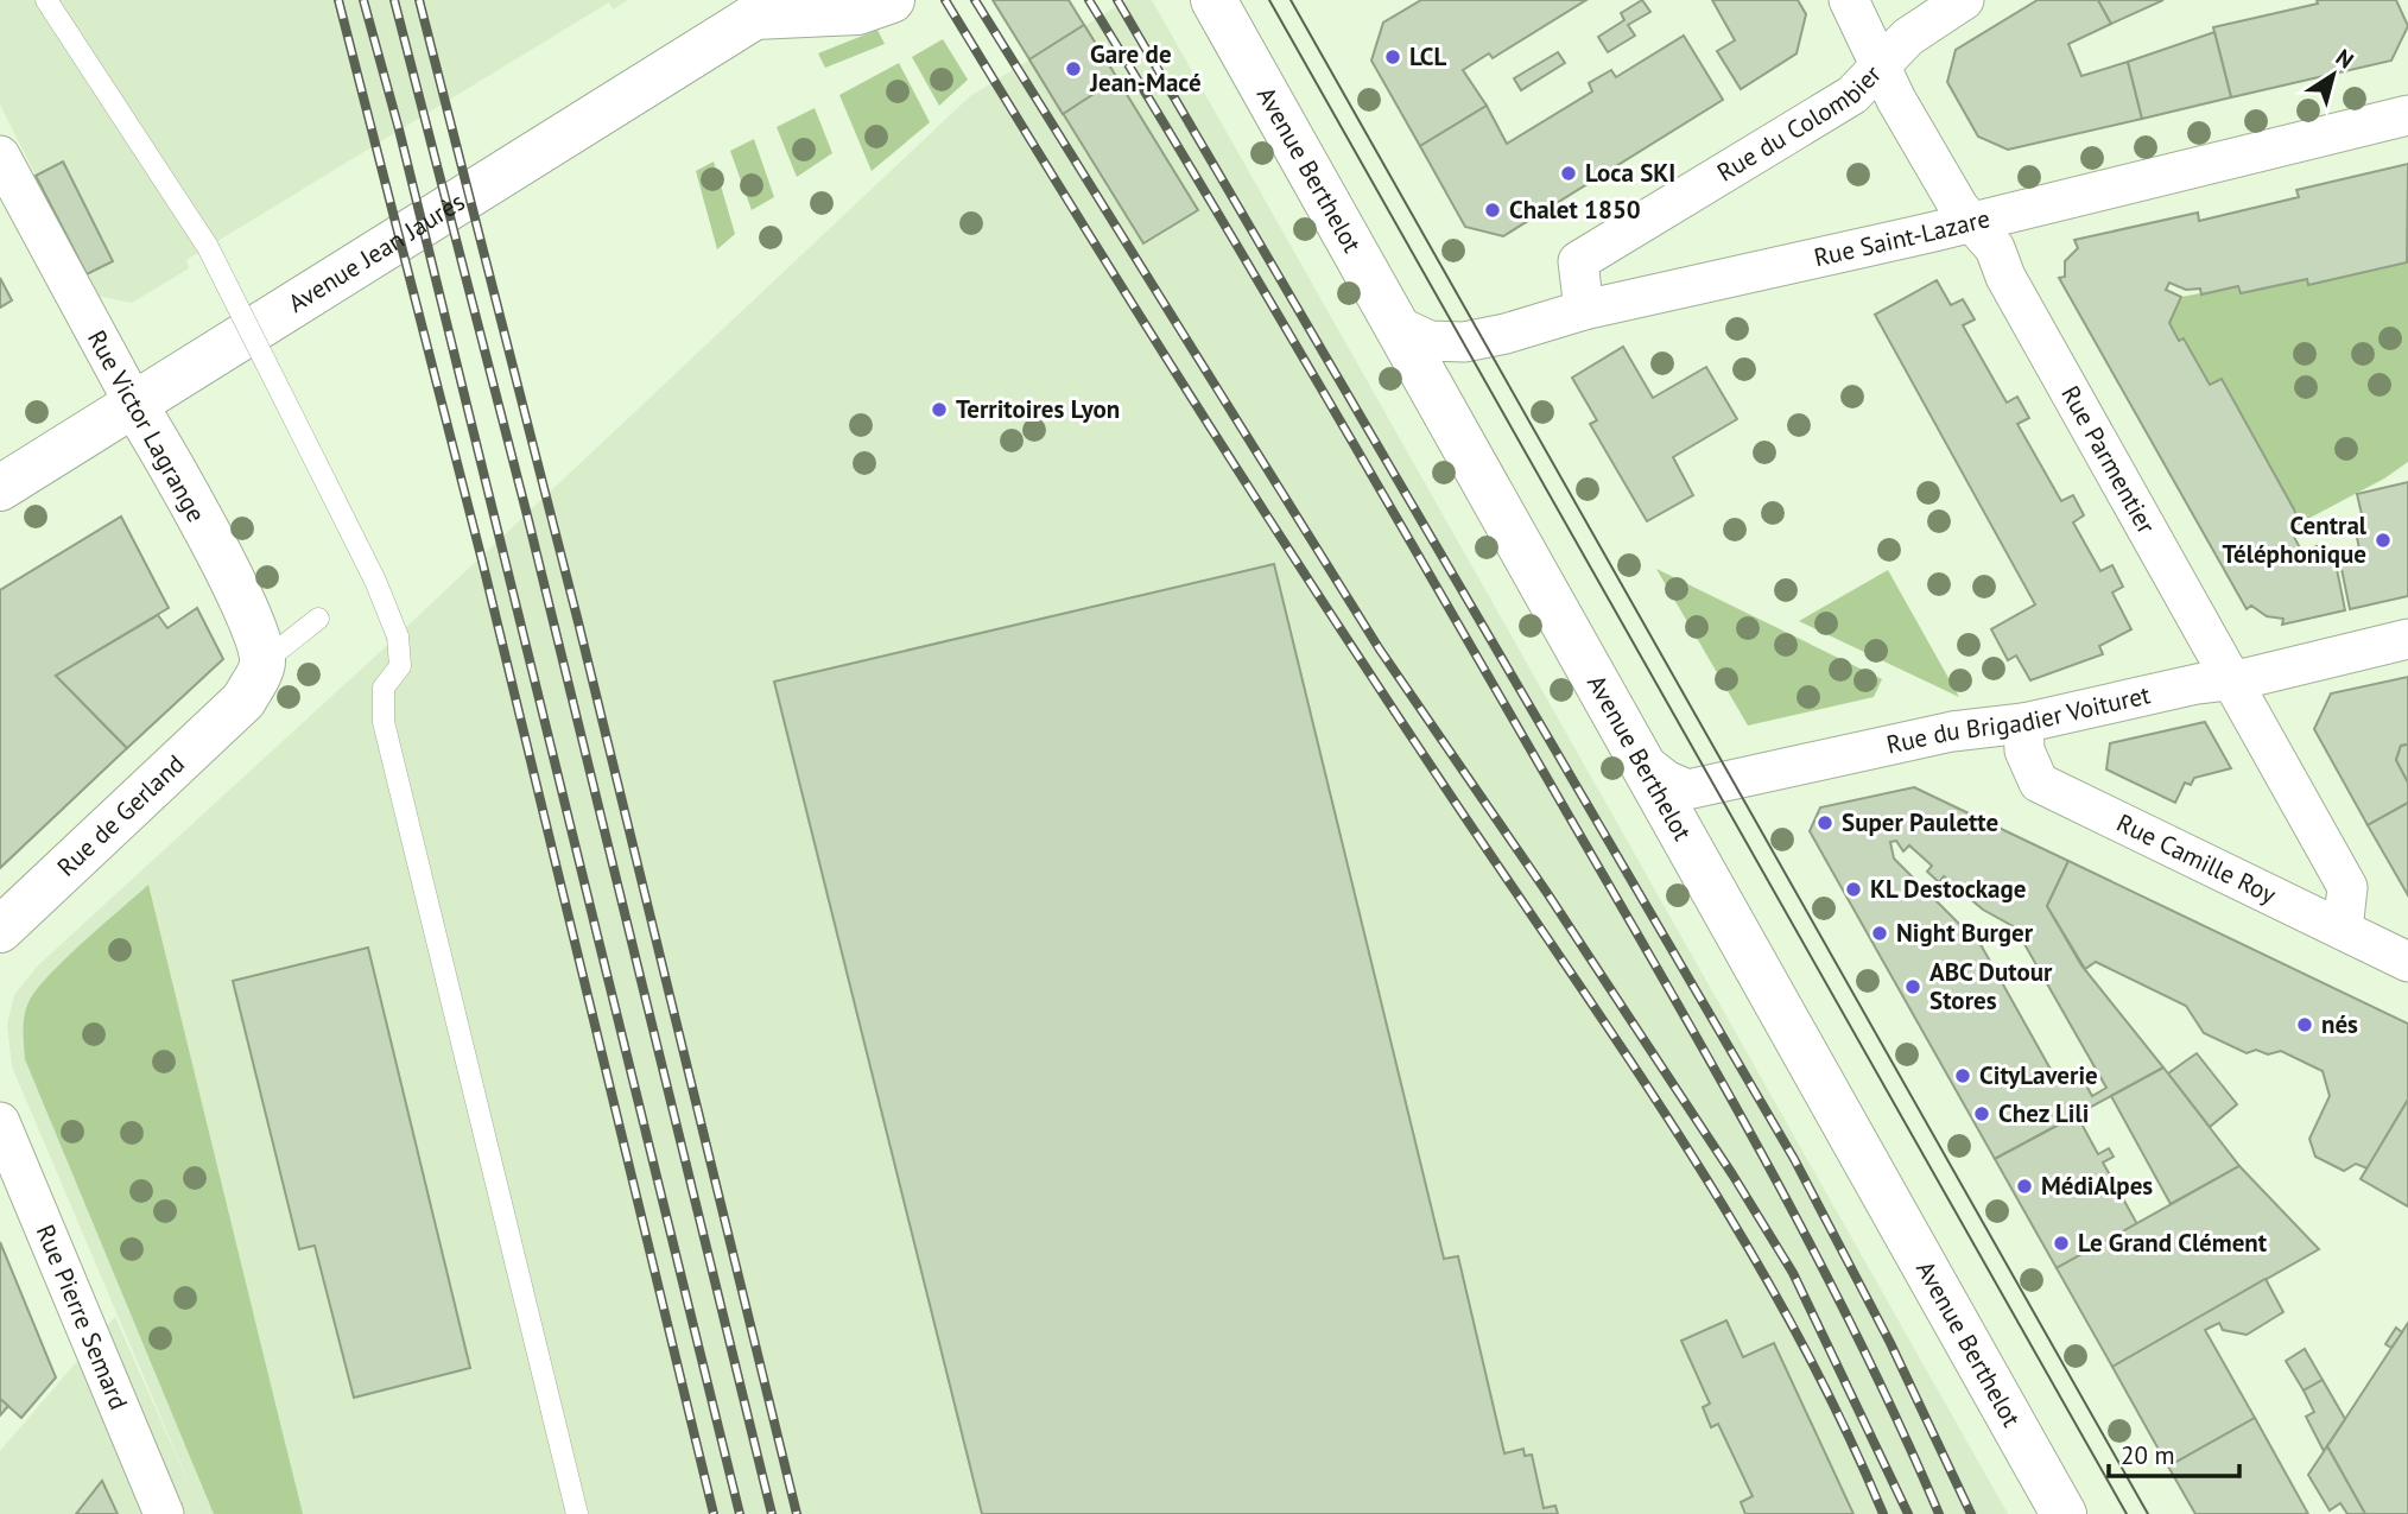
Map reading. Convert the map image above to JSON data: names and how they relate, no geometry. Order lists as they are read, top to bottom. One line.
{"streets":{"main road":["Avenue Berthelot","Avenue Jean Jaurès","Rue Victor Lagrange","Rue de Gerland"],"street":["Rue du Colombier","Rue Saint-Lazare","Rue Parmentier","Rue du Brigadier Voituret","Rue Camille Roy","Rue Pierre Semard"]},"crossings":[["Rue du Colombier","Rue Saint-Lazare"],["Rue du Colombier","Rue Parmentier"],["Avenue Berthelot","Rue Saint-Lazare"],["Avenue Berthelot","Rue du Brigadier Voituret"],["Rue Saint-Lazare","Rue Parmentier"],["Avenue Jean Jaurès","Rue Victor Lagrange"],["Rue Victor Lagrange","Rue de Gerland"],["Rue Parmentier","Rue du Brigadier Voituret"],["Rue Parmentier","Rue Camille Roy"],["Rue du Brigadier Voituret","Rue Camille Roy"]],"places":["LCL","Gare de Jean-Macé","Loca SKI","Chalet 1850","Territoires Lyon","Central Téléphonique","Super Paulette","KL Destockage","Night Burger","ABC Dutour Stores","nés","CityLaverie","Chez Lili","MédiAlpes","Le Grand Clément"],"scale_bar":"20 m","north":"top right"}
